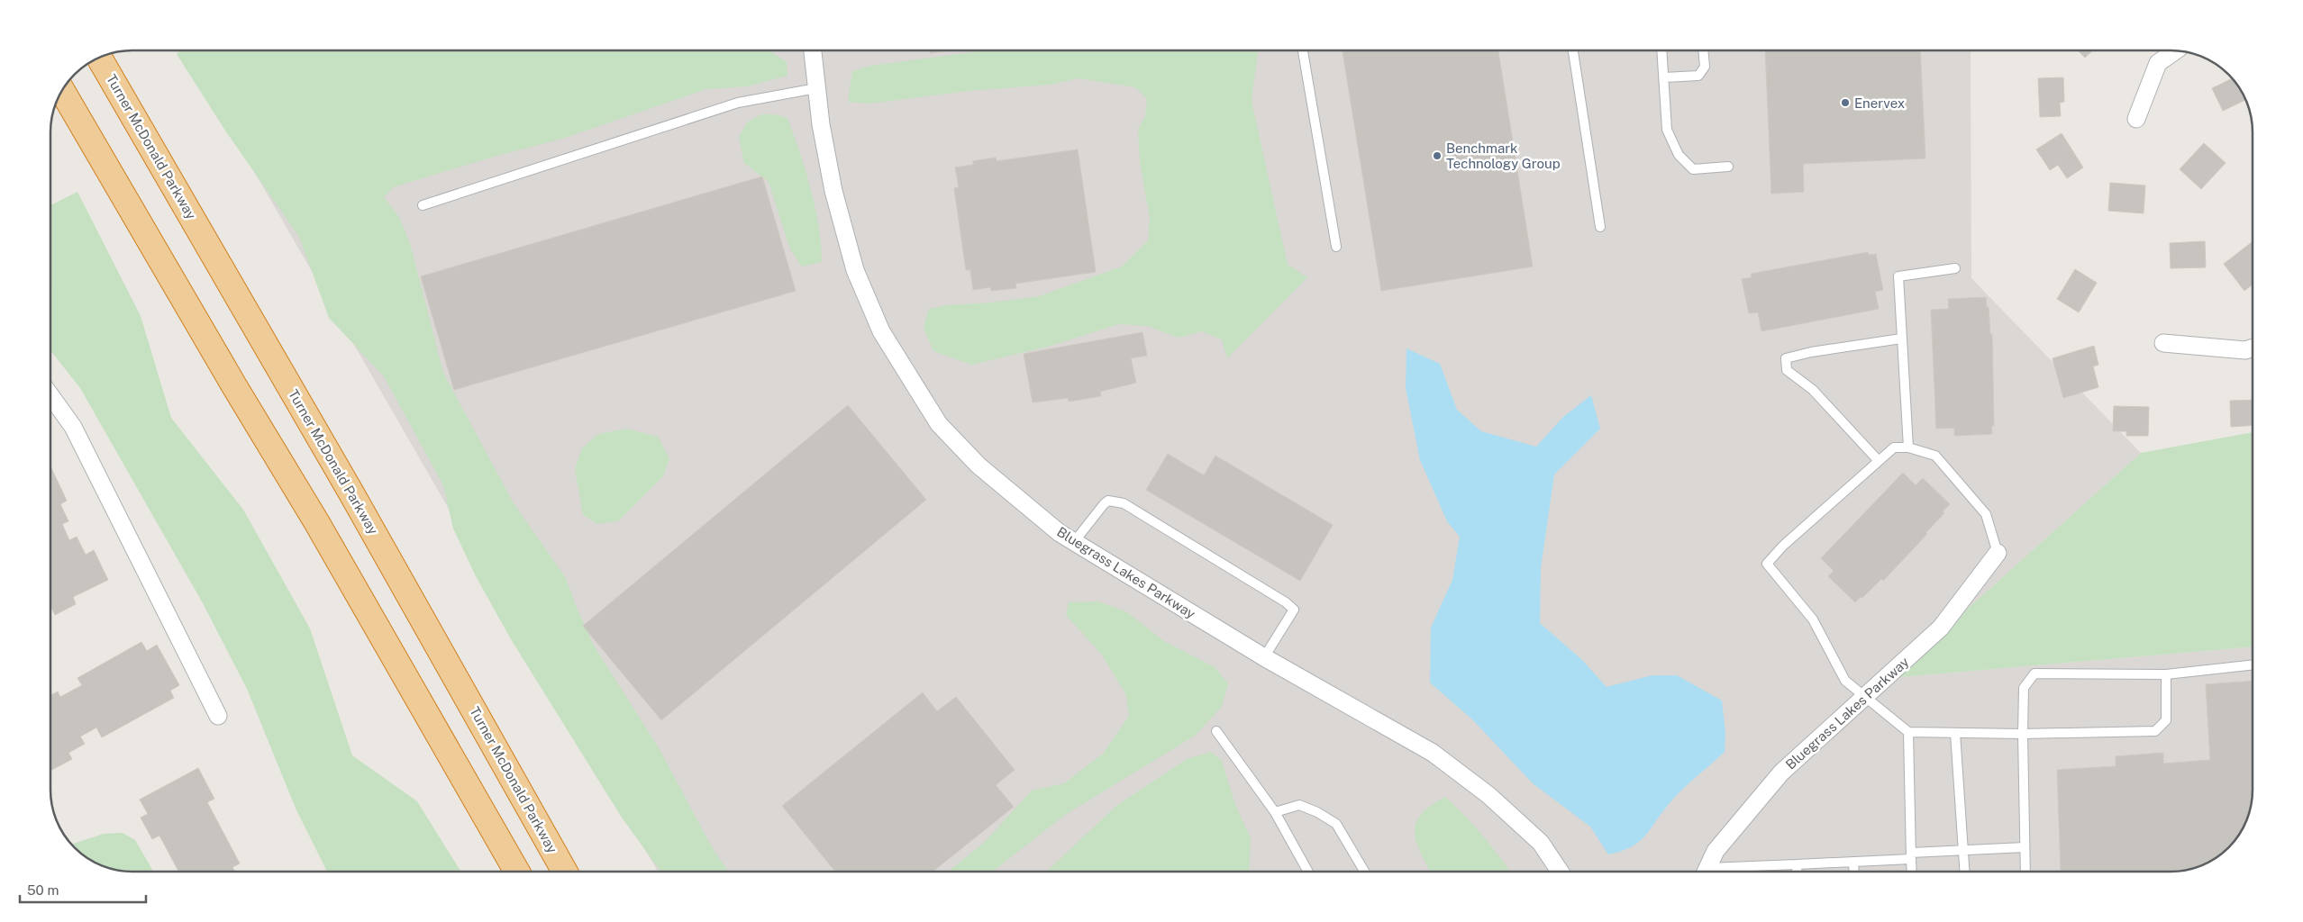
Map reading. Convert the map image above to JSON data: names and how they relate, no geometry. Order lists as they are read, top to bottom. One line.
{"streets":{"highway":["Turner McDonald Parkway"],"street":["Bluegrass Lakes Parkway"]},"places":["Enervex","Benchmark Technology Group"],"scale_bar":"50 m"}
